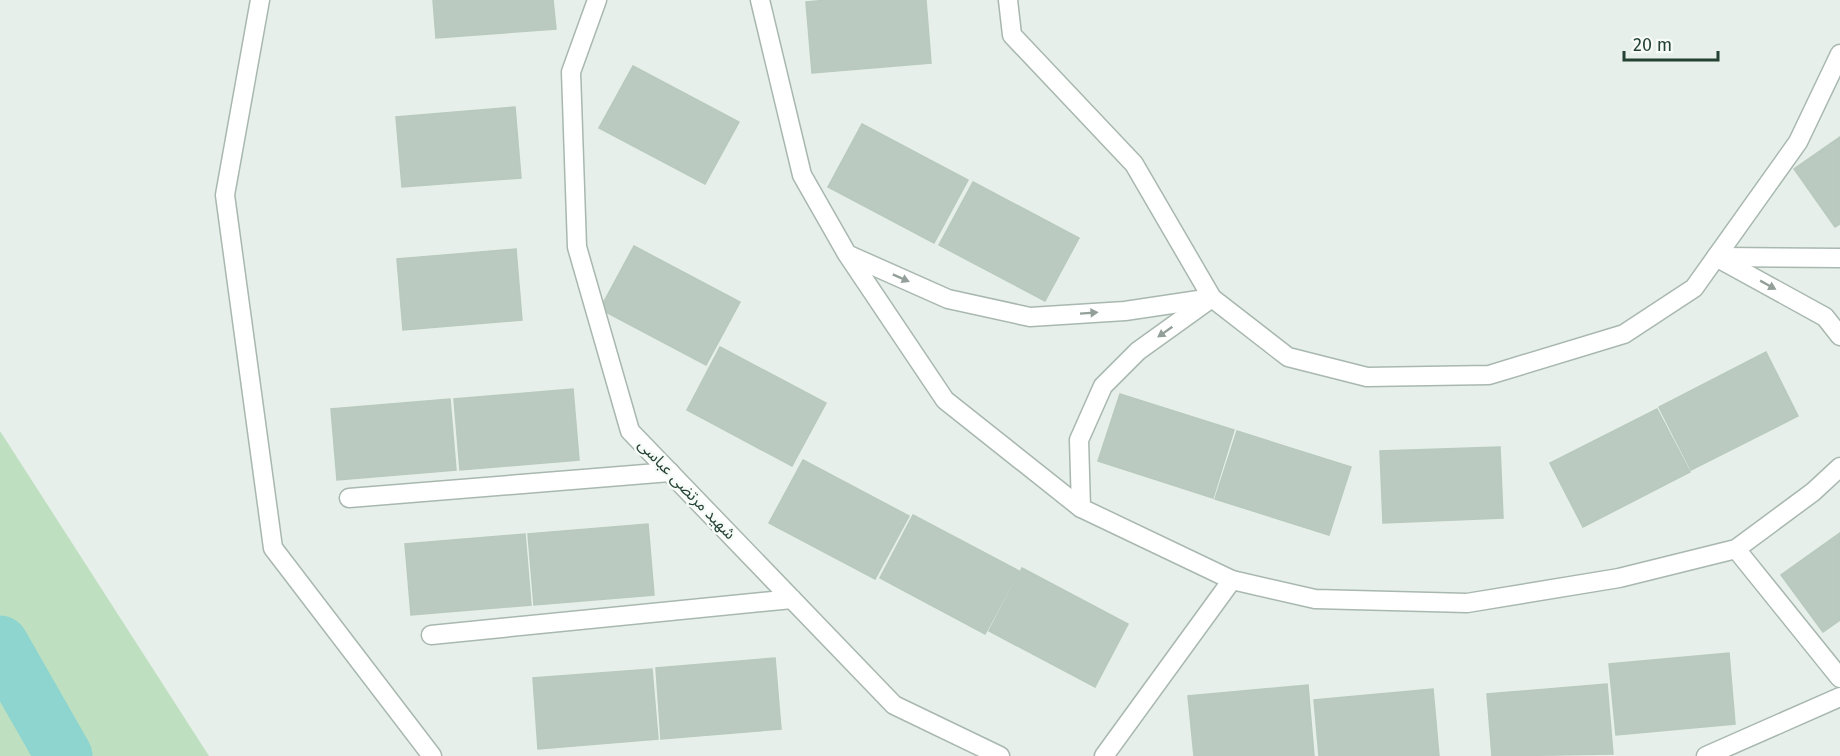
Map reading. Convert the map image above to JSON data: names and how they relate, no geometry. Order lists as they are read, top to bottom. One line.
{"streets":{"street":["شهید مرتضی عباسی"]},"scale_bar":"20 m"}
